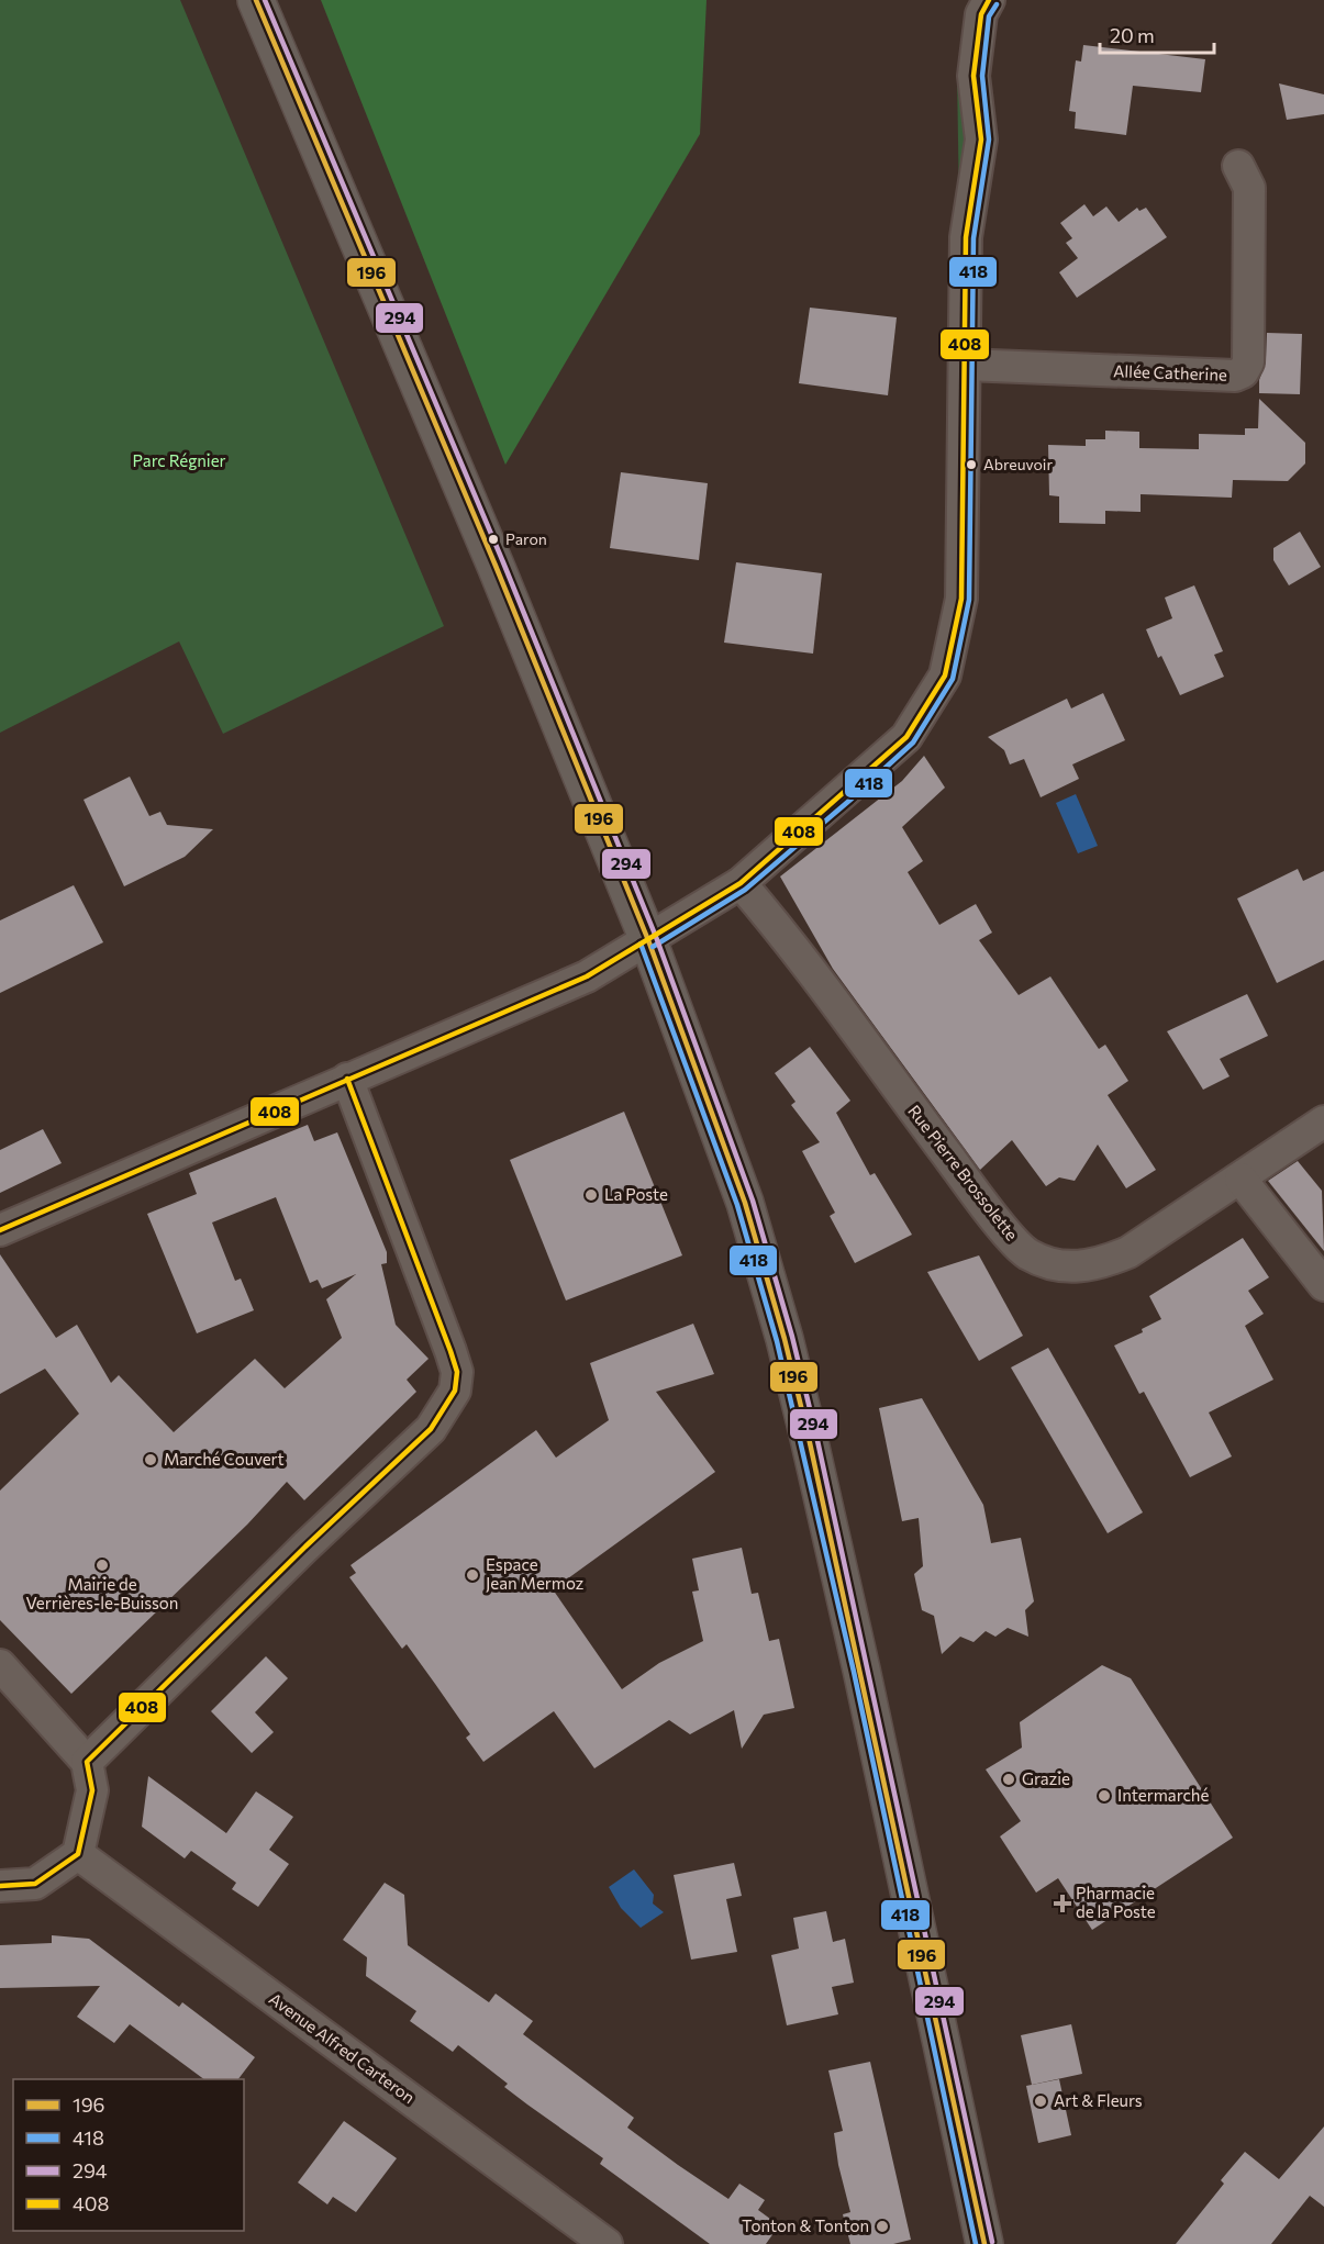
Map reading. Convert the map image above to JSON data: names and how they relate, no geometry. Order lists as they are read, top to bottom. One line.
{"streets":{"street":["Allée Catherine","Rue Pierre Brossolette","Avenue Alfred Carteron"]},"parks":["Parc Régnier"],"places":{"other":["Abreuvoir","Paron","La Poste","Marché Couvert","Mairie de Verrières-le-Buisson","Espace Jean Mermoz","Grazie","Intermarché","Art & Fleurs","Tonton & Tonton"],"health":["Pharmacie de la Poste"]},"lines":["transit line 196","transit line 294","transit line 408","transit line 418"],"legend":["196","418","294","408"],"scale_bar":"20 m"}
